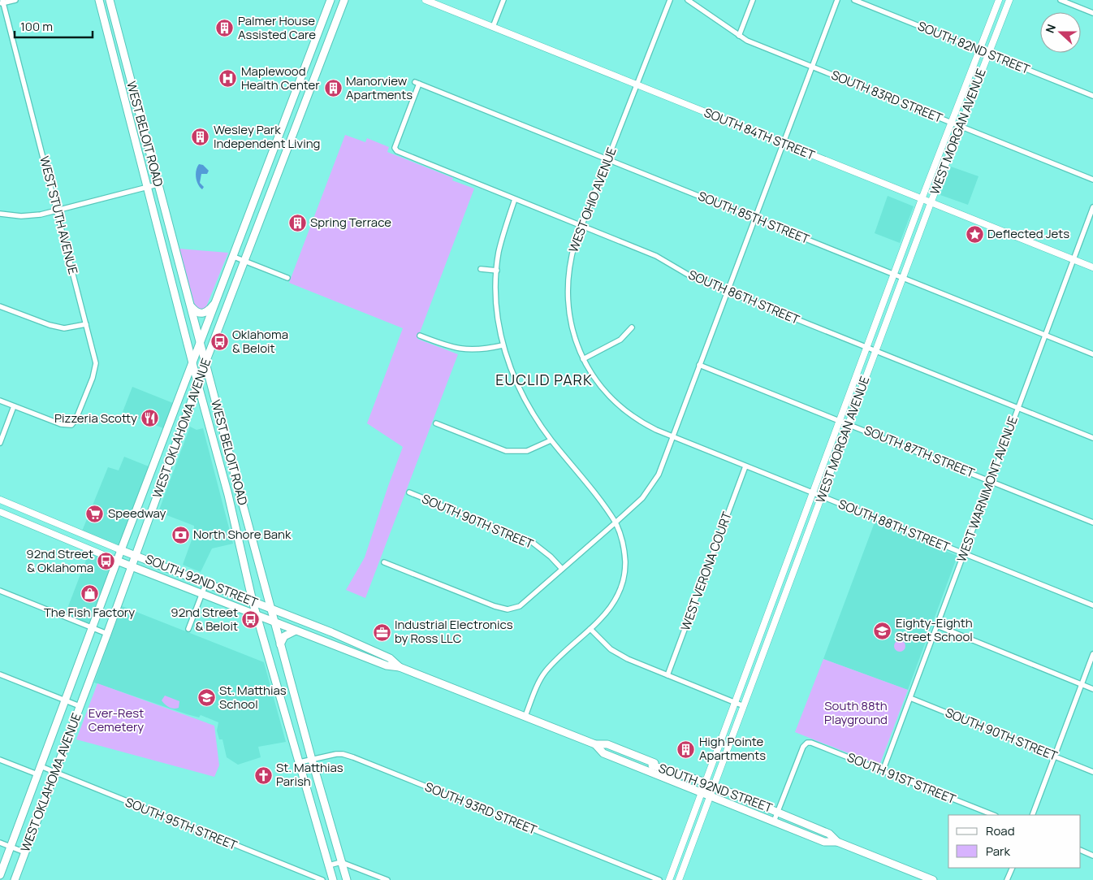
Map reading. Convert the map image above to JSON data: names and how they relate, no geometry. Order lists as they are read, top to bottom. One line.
{"streets":{"main road":["WEST BELOIT ROAD","WEST OKLAHOMA AVENUE","SOUTH 92ND STREET"],"street":["SOUTH 82ND STREET","SOUTH 83RD STREET","WEST MORGAN AVENUE","SOUTH 84TH STREET","WEST OHIO AVENUE","WEST STUTH AVENUE","SOUTH 85TH STREET","SOUTH 86TH STREET","SOUTH 87TH STREET","WEST WARNIMONT AVENUE","SOUTH 90TH STREET","SOUTH 88TH STREET","WEST VERONA COURT","SOUTH 91ST STREET","SOUTH 93RD STREET","SOUTH 95TH STREET"]},"crossings":[["SOUTH 82ND STREET","WEST MORGAN AVENUE"],["SOUTH 83RD STREET","WEST MORGAN AVENUE"],["WEST MORGAN AVENUE","SOUTH 84TH STREET"],["WEST MORGAN AVENUE","SOUTH 85TH STREET"],["WEST MORGAN AVENUE","SOUTH 86TH STREET"],["WEST MORGAN AVENUE","SOUTH 87TH STREET"],["WEST MORGAN AVENUE","SOUTH 88TH STREET"],["WEST MORGAN AVENUE","SOUTH 92ND STREET"],["WEST BELOIT ROAD","WEST OKLAHOMA AVENUE"],["WEST BELOIT ROAD","SOUTH 92ND STREET"],["WEST BELOIT ROAD","SOUTH 93RD STREET"],["SOUTH 84TH STREET","WEST OHIO AVENUE"],["SOUTH 84TH STREET","WEST WARNIMONT AVENUE"],["WEST OHIO AVENUE","SOUTH 85TH STREET"],["WEST OHIO AVENUE","SOUTH 86TH STREET"],["WEST OHIO AVENUE","SOUTH 88TH STREET"],["SOUTH 85TH STREET","SOUTH 86TH STREET"],["SOUTH 85TH STREET","WEST WARNIMONT AVENUE"],["SOUTH 86TH STREET","WEST WARNIMONT AVENUE"],["WEST OKLAHOMA AVENUE","SOUTH 92ND STREET"],["WEST OKLAHOMA AVENUE","SOUTH 95TH STREET"],["SOUTH 87TH STREET","WEST WARNIMONT AVENUE"],["WEST WARNIMONT AVENUE","SOUTH 90TH STREET"],["WEST WARNIMONT AVENUE","SOUTH 88TH STREET"],["WEST WARNIMONT AVENUE","SOUTH 91ST STREET"],["SOUTH 88TH STREET","WEST VERONA COURT"],["SOUTH 92ND STREET","SOUTH 91ST STREET"]],"districts":["EUCLID PARK"],"parks":["South 88th Playground","Ever-Rest Cemetery"],"places":{"building":["Palmer House Assisted Care","Manorview Apartments","Wesley Park Independent Living","Spring Terrace","High Pointe Apartments"],"hospital":["Maplewood Health Center"],"place":["Deflected Jets"],"bus stop":["Oklahoma & Beloit","92nd Street & Oklahoma","92nd Street & Beloit"],"restaurant":["Pizzeria Scotty"],"supermarket":["Speedway"],"bank":["North Shore Bank"],"shop":["The Fish Factory"],"school or university":["Eighty-Eighth Street School","St. Matthias School"],"office":["Industrial Electronics by Ross LLC"],"church":["St. Matthias Parish"]},"legend":["Road","Park"],"scale_bar":"100 m","north":"left"}
